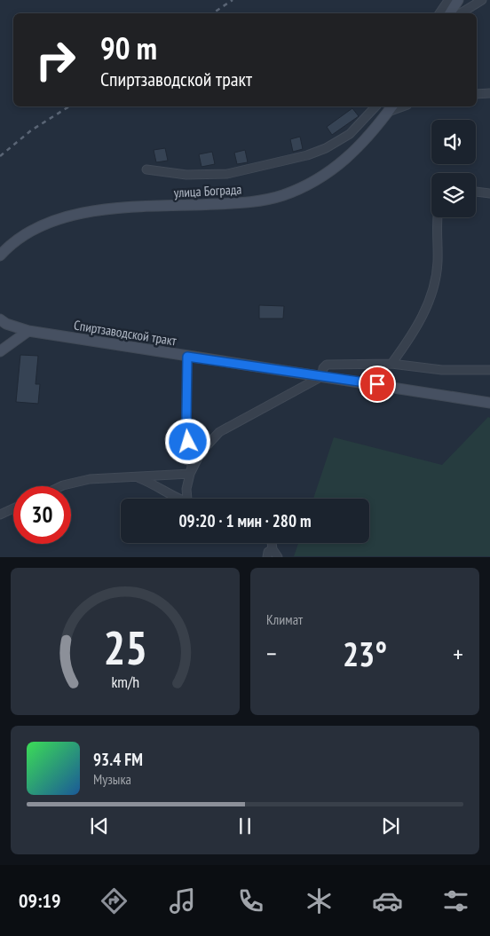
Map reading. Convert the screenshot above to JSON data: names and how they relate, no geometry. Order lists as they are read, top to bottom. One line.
{"streets":{"main road":["улица Бограда","Спиртзаводской тракт"]},"page":{"turn":["90 m","Спиртзаводской тракт"],"limit":"30","trip":"09:20 · 1 мин · 280 m","tile":"Климат","heat":["−","23°","+"],"song":["93.4 FM","Музыка"],"tabs":"09:19","gauge":["25","km/h"]}}
